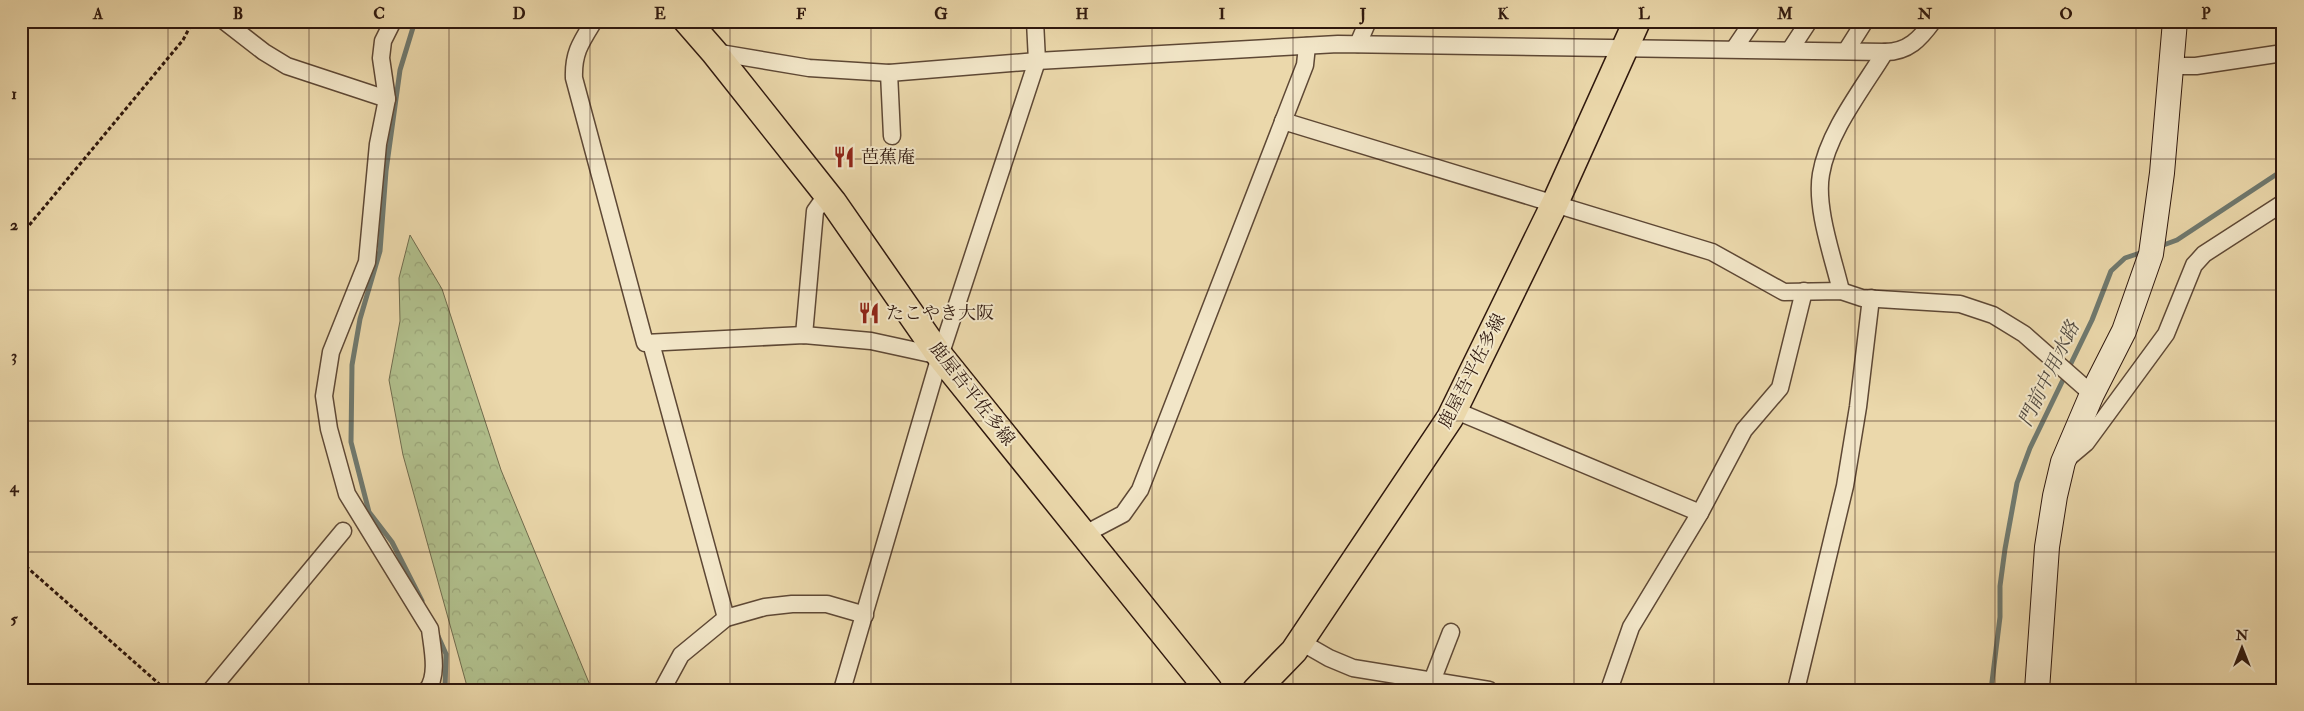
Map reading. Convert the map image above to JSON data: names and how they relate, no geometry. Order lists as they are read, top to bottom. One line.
{"streets":{"main road":["鹿屋吾平佐多線"]},"water":["門前中用水路"],"places":{"restaurant":["芭蕉庵","たこやき大阪"]},"north":"top","grid":{"columns":["A","B","C","D","E","F","G","H","I","J","K","L","M","N","O","P"],"rows":["1","2","3","4","5"]}}
